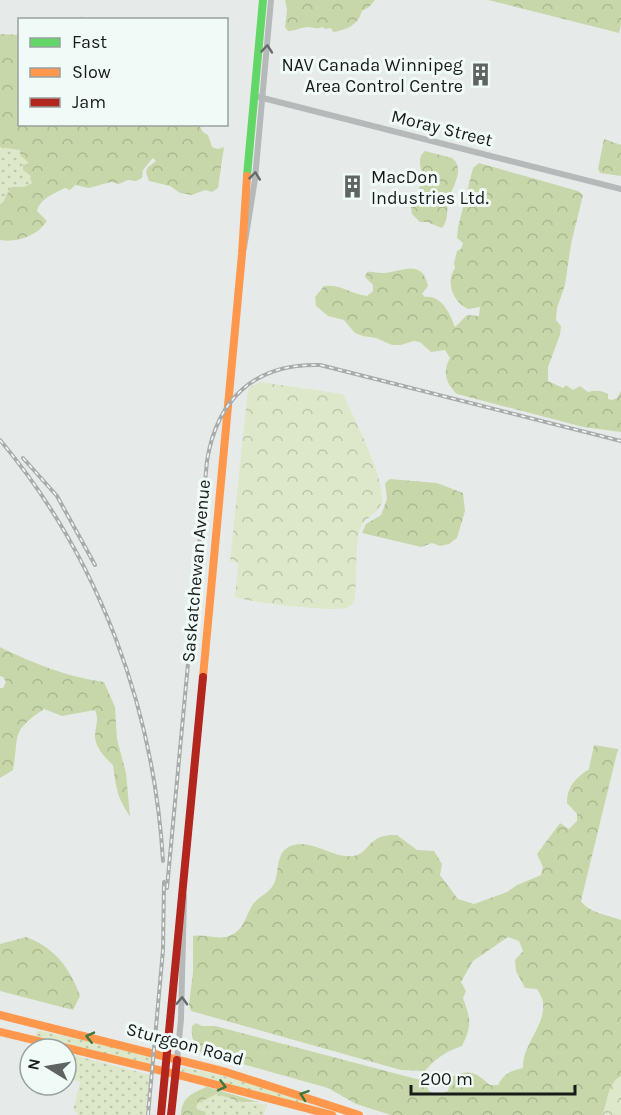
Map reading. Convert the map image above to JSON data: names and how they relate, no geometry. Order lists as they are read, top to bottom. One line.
{"streets":{"street":["Moray Street","Saskatchewan Avenue","Sturgeon Road"]},"crossings":[["Moray Street","Saskatchewan Avenue"],["Saskatchewan Avenue","Sturgeon Road"]],"places":{"building":["NAV Canada Winnipeg Area Control Centre","MacDon Industries Ltd."]},"legend":["Fast","Slow","Jam"],"scale_bar":"200 m","north":"left"}
